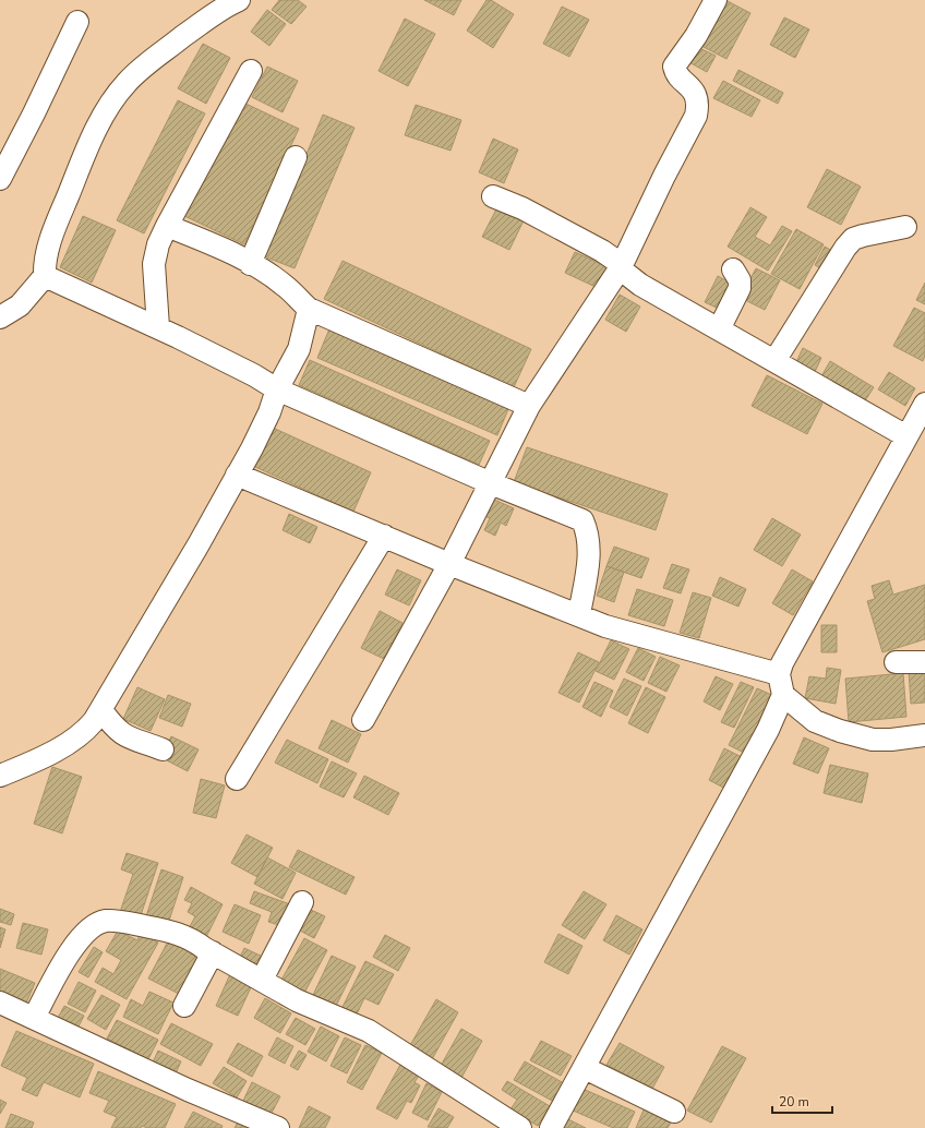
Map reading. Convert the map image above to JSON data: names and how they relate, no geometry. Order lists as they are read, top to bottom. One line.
{"scale_bar":"20 m"}
